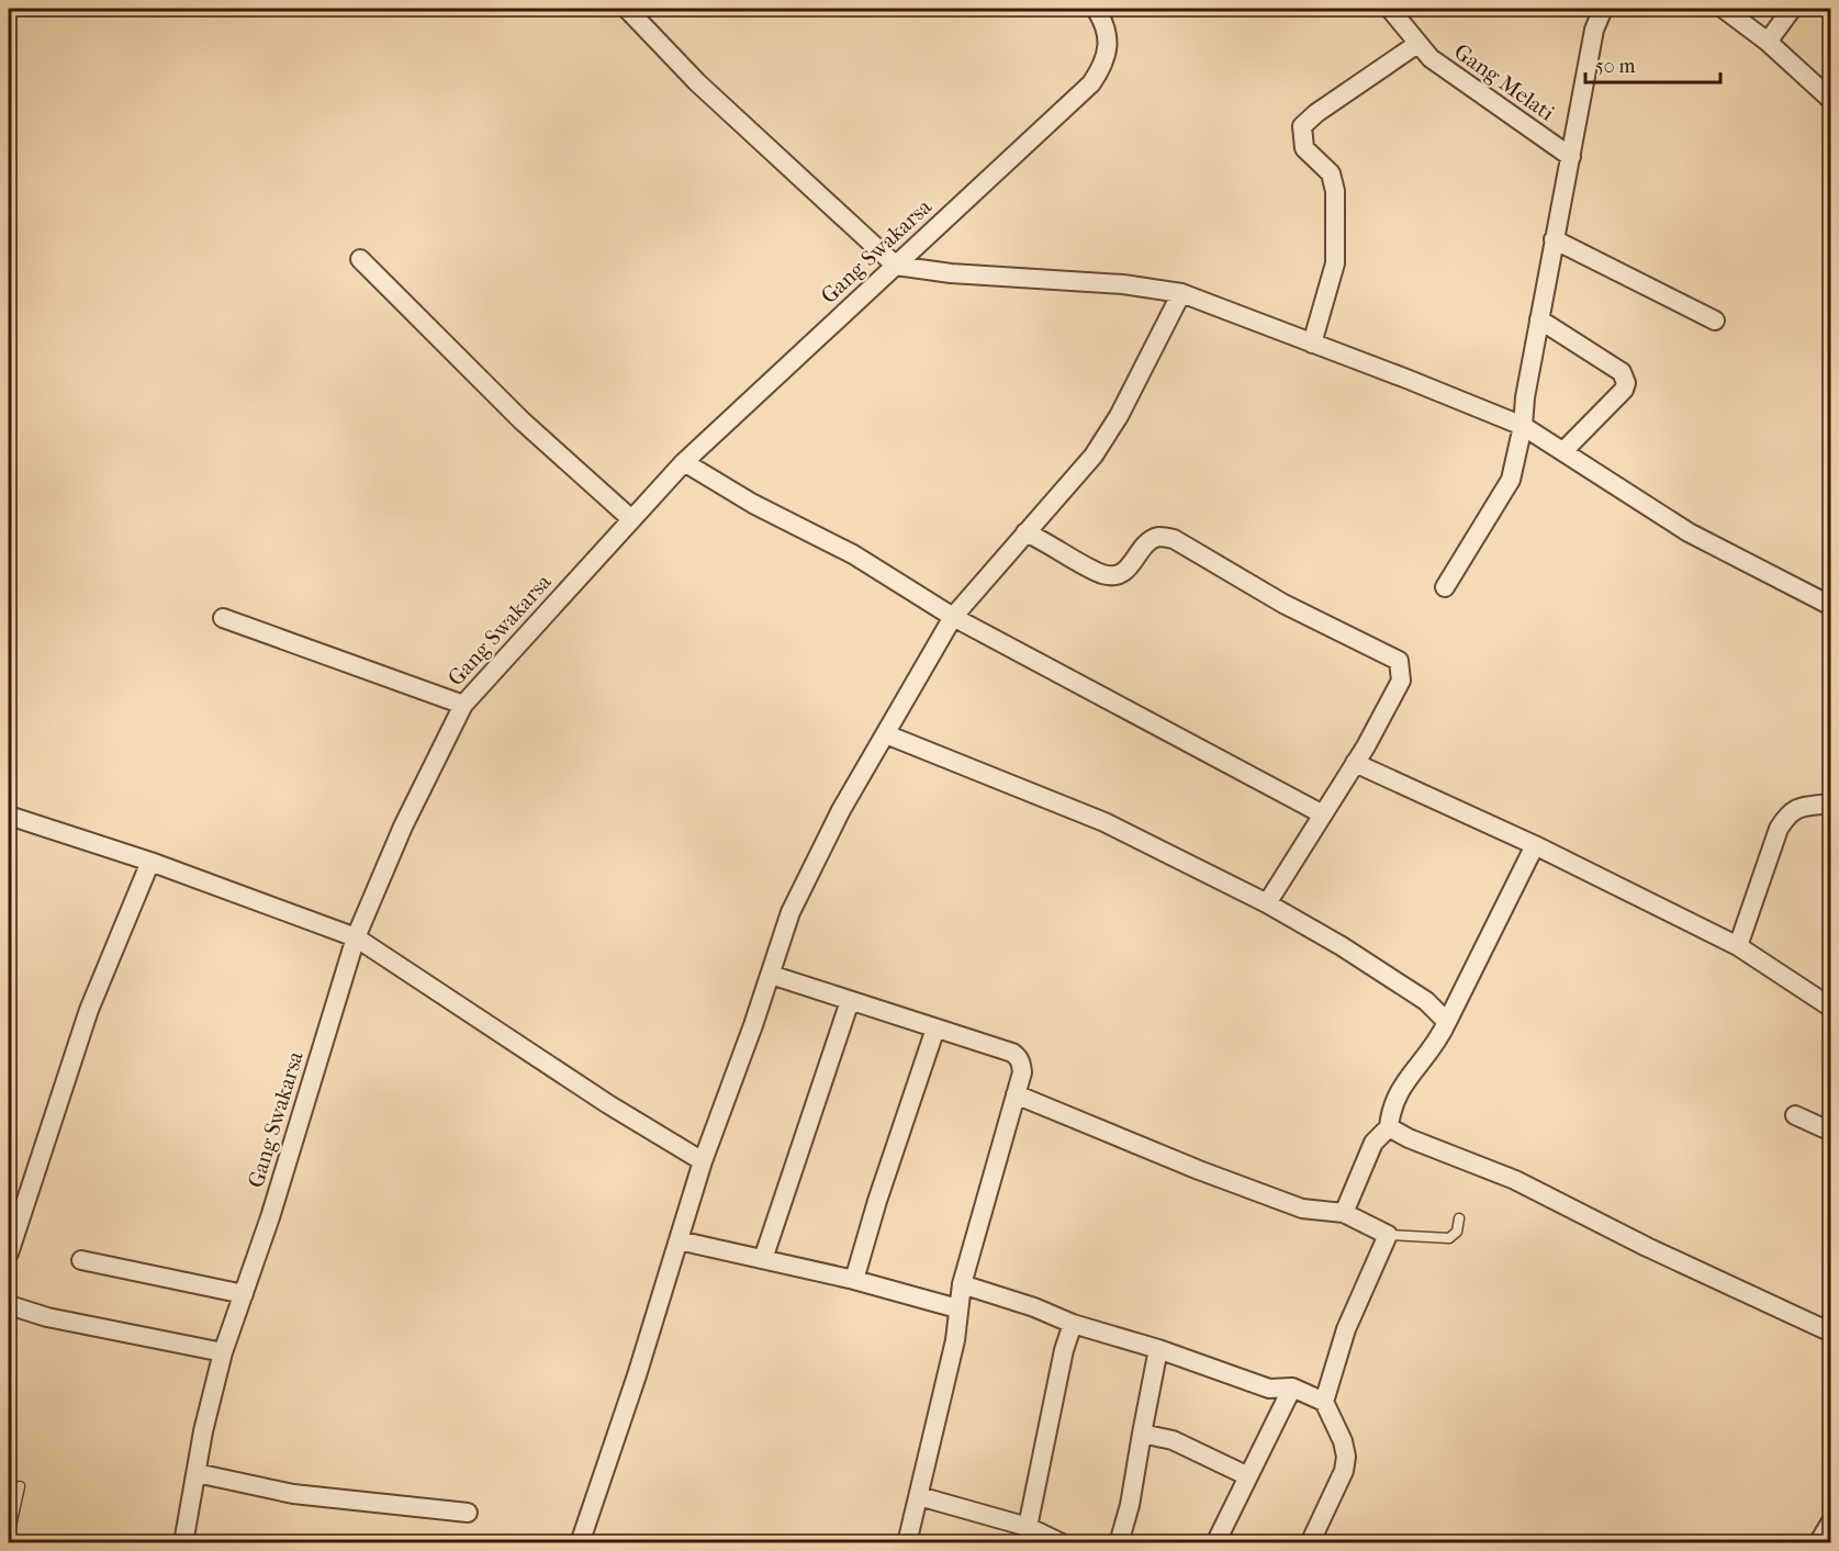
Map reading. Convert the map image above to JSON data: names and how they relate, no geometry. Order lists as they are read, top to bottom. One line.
{"streets":{"street":["Gang Melati","Gang Swakarsa"]},"scale_bar":"50 m"}
